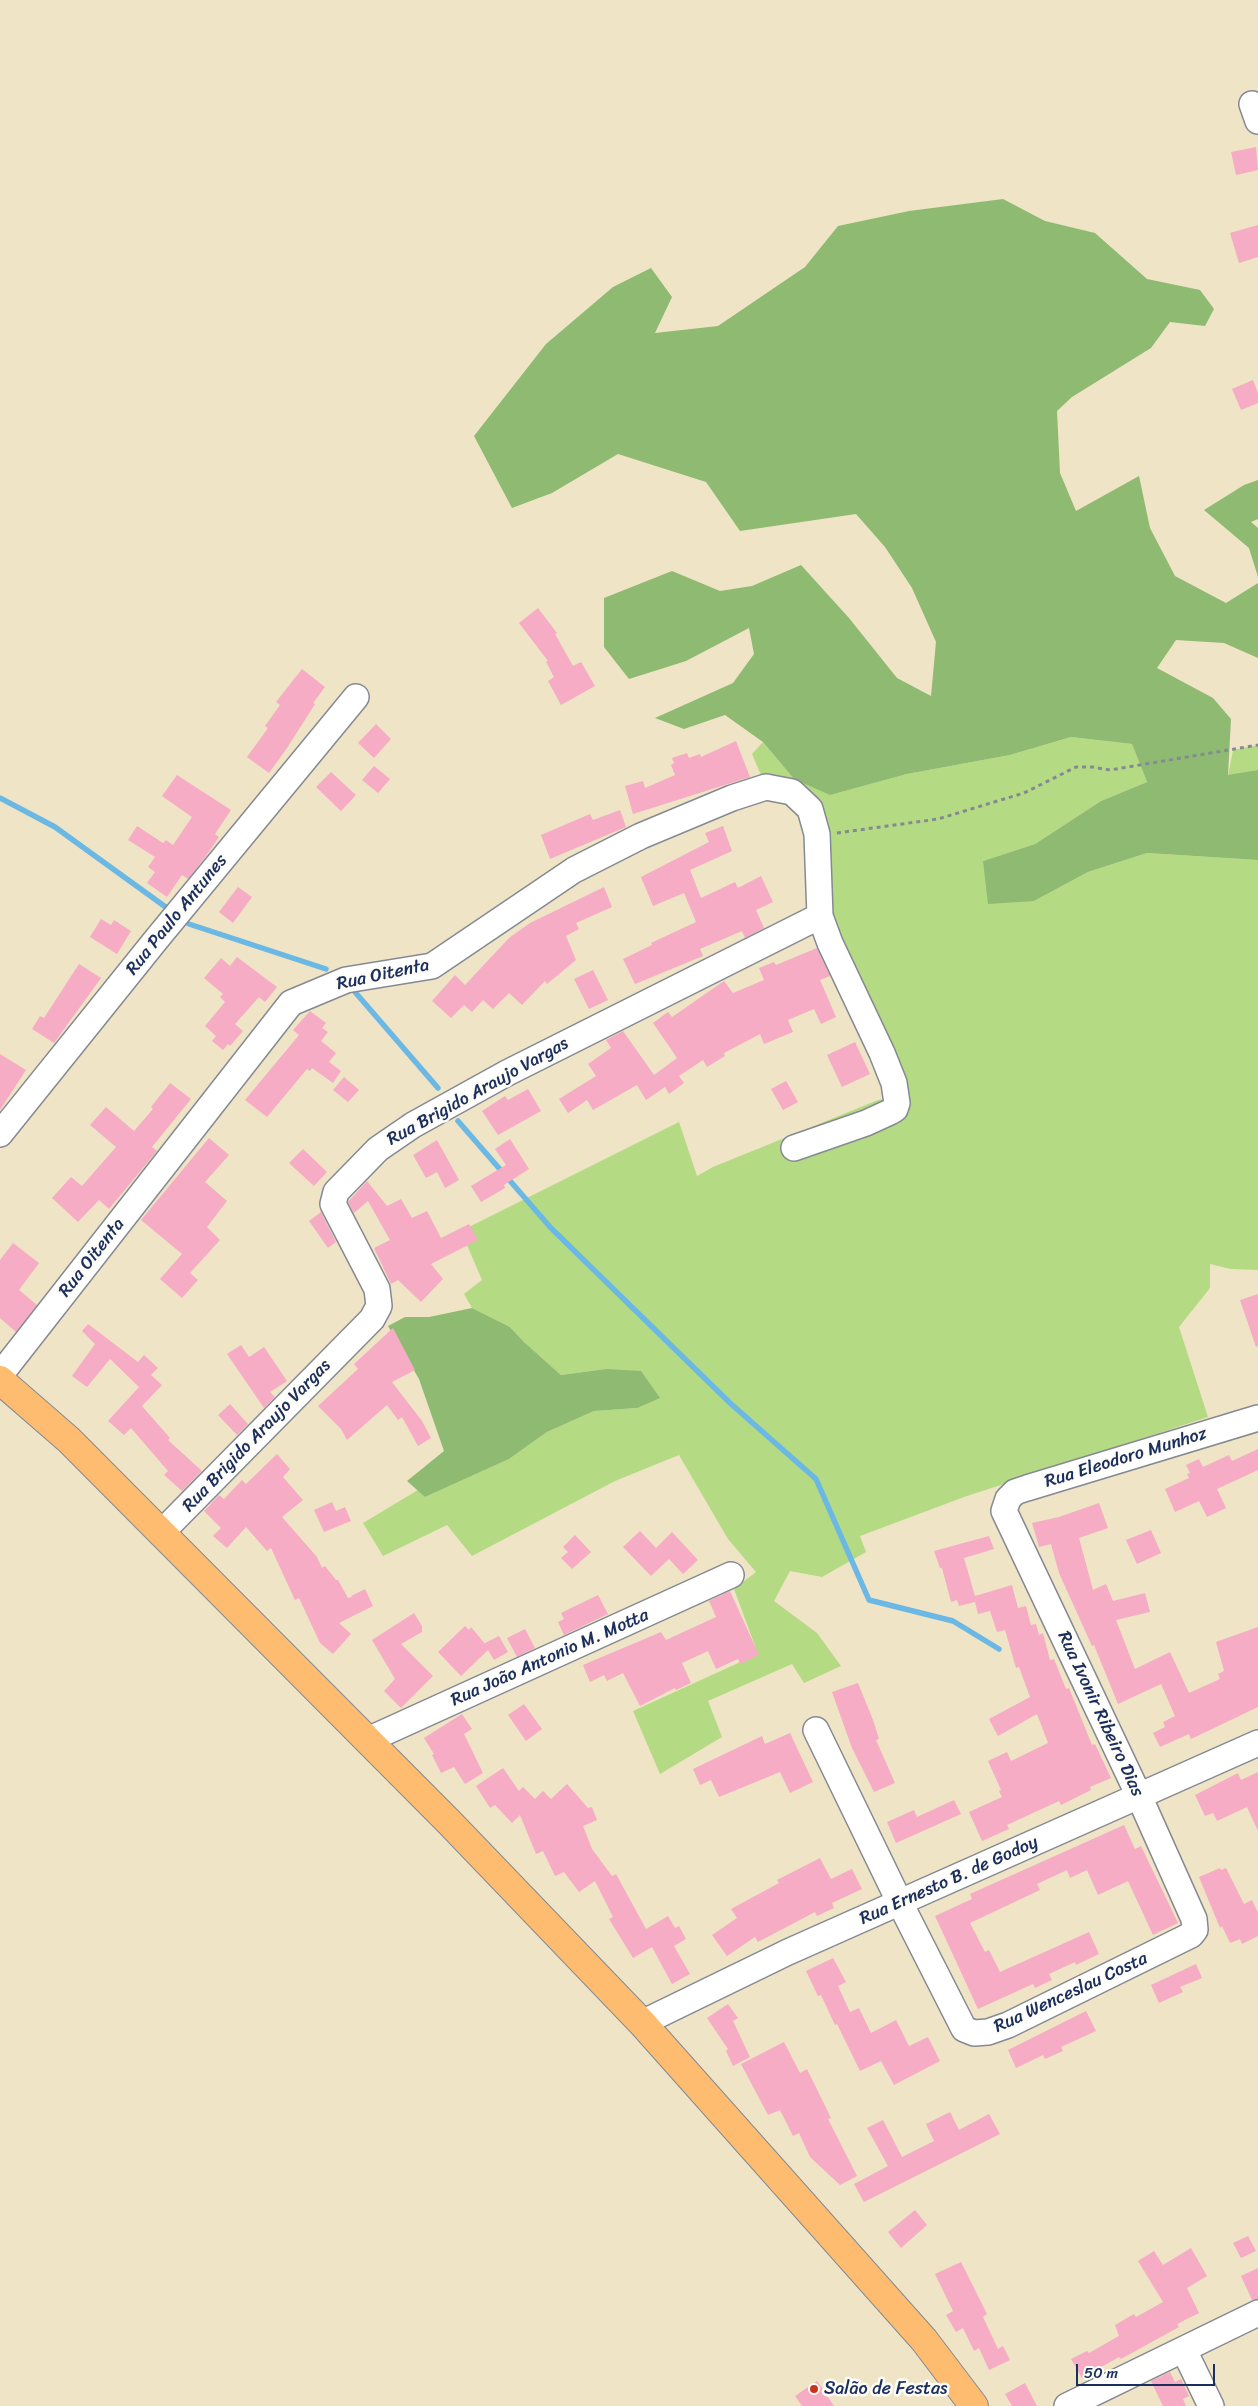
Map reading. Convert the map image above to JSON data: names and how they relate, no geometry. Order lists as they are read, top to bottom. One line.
{"streets":{"street":["Rua Paulo Antunes","Rua Oitenta","Rua Brigido Araujo Vargas","Rua Eleodoro Munhoz","Rua João Antonio M. Motta","Rua Ivonir Ribeiro Dias","Rua Ernesto B. de Godoy","Rua Wenceslau Costa"]},"crossings":[["Rua Eleodoro Munhoz","Rua Ivonir Ribeiro Dias"],["Rua Ivonir Ribeiro Dias","Rua Ernesto B. de Godoy"],["Rua Ivonir Ribeiro Dias","Rua Wenceslau Costa"],["Rua Ernesto B. de Godoy","Rua Wenceslau Costa"]],"places":["Salão de Festas"],"scale_bar":"50 m"}
